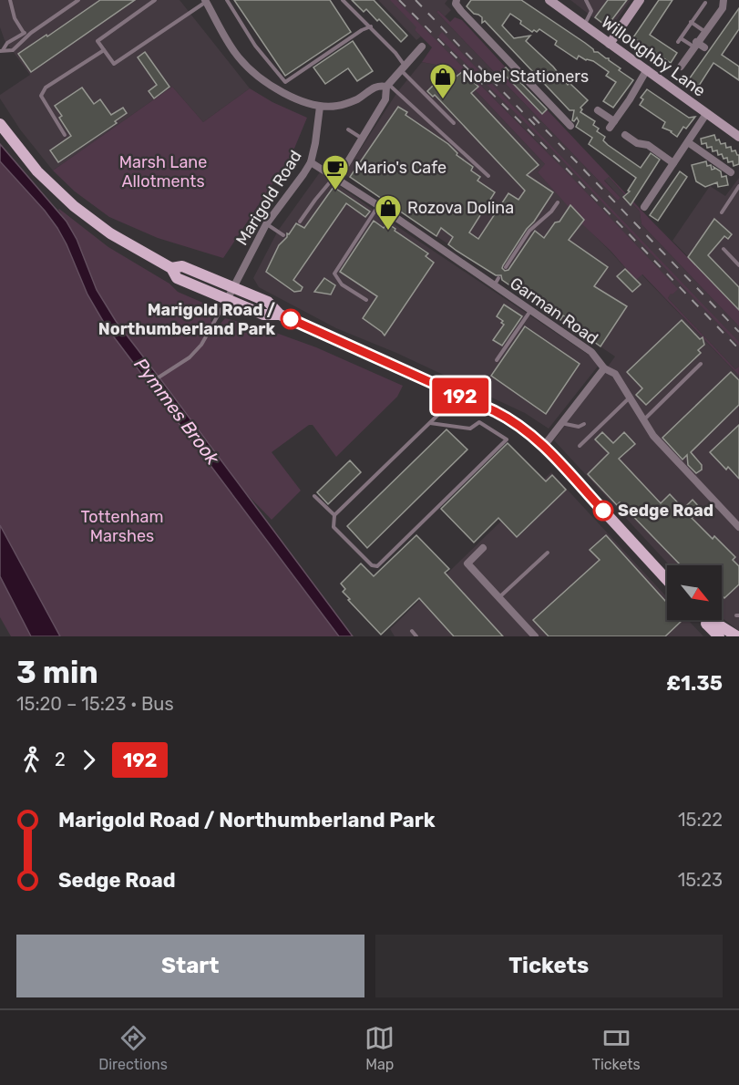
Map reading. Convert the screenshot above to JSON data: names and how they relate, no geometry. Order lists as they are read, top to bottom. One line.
{"streets":{"street":["Willoughby Lane","Marigold Road","Garman Road"]},"crossings":[["Marigold Road","Garman Road"]],"water":["Pymmes Brook"],"parks":["Marsh Lane Allotments","Tottenham Marshes"],"places":{"shop":["Nobel Stationers","Rozova Dolina"],"cafe":["Mario's Cafe"],"other":["Marigold Road / Northumberland Park","Sedge Road"]},"lines":["bus line 192"],"north":"bottom right","page":{"on_map":"192","heading":["3 min","15:20 – 15:23 · Bus","£1.35"],"legs":["2","192"],"list":[{"name":"Marigold Road / Northumberland Park","value":"15:22"},{"name":"Sedge Road","value":"15:23"}],"buttons":["Start","Tickets"],"tabs":["Directions","Map","Tickets"]}}
